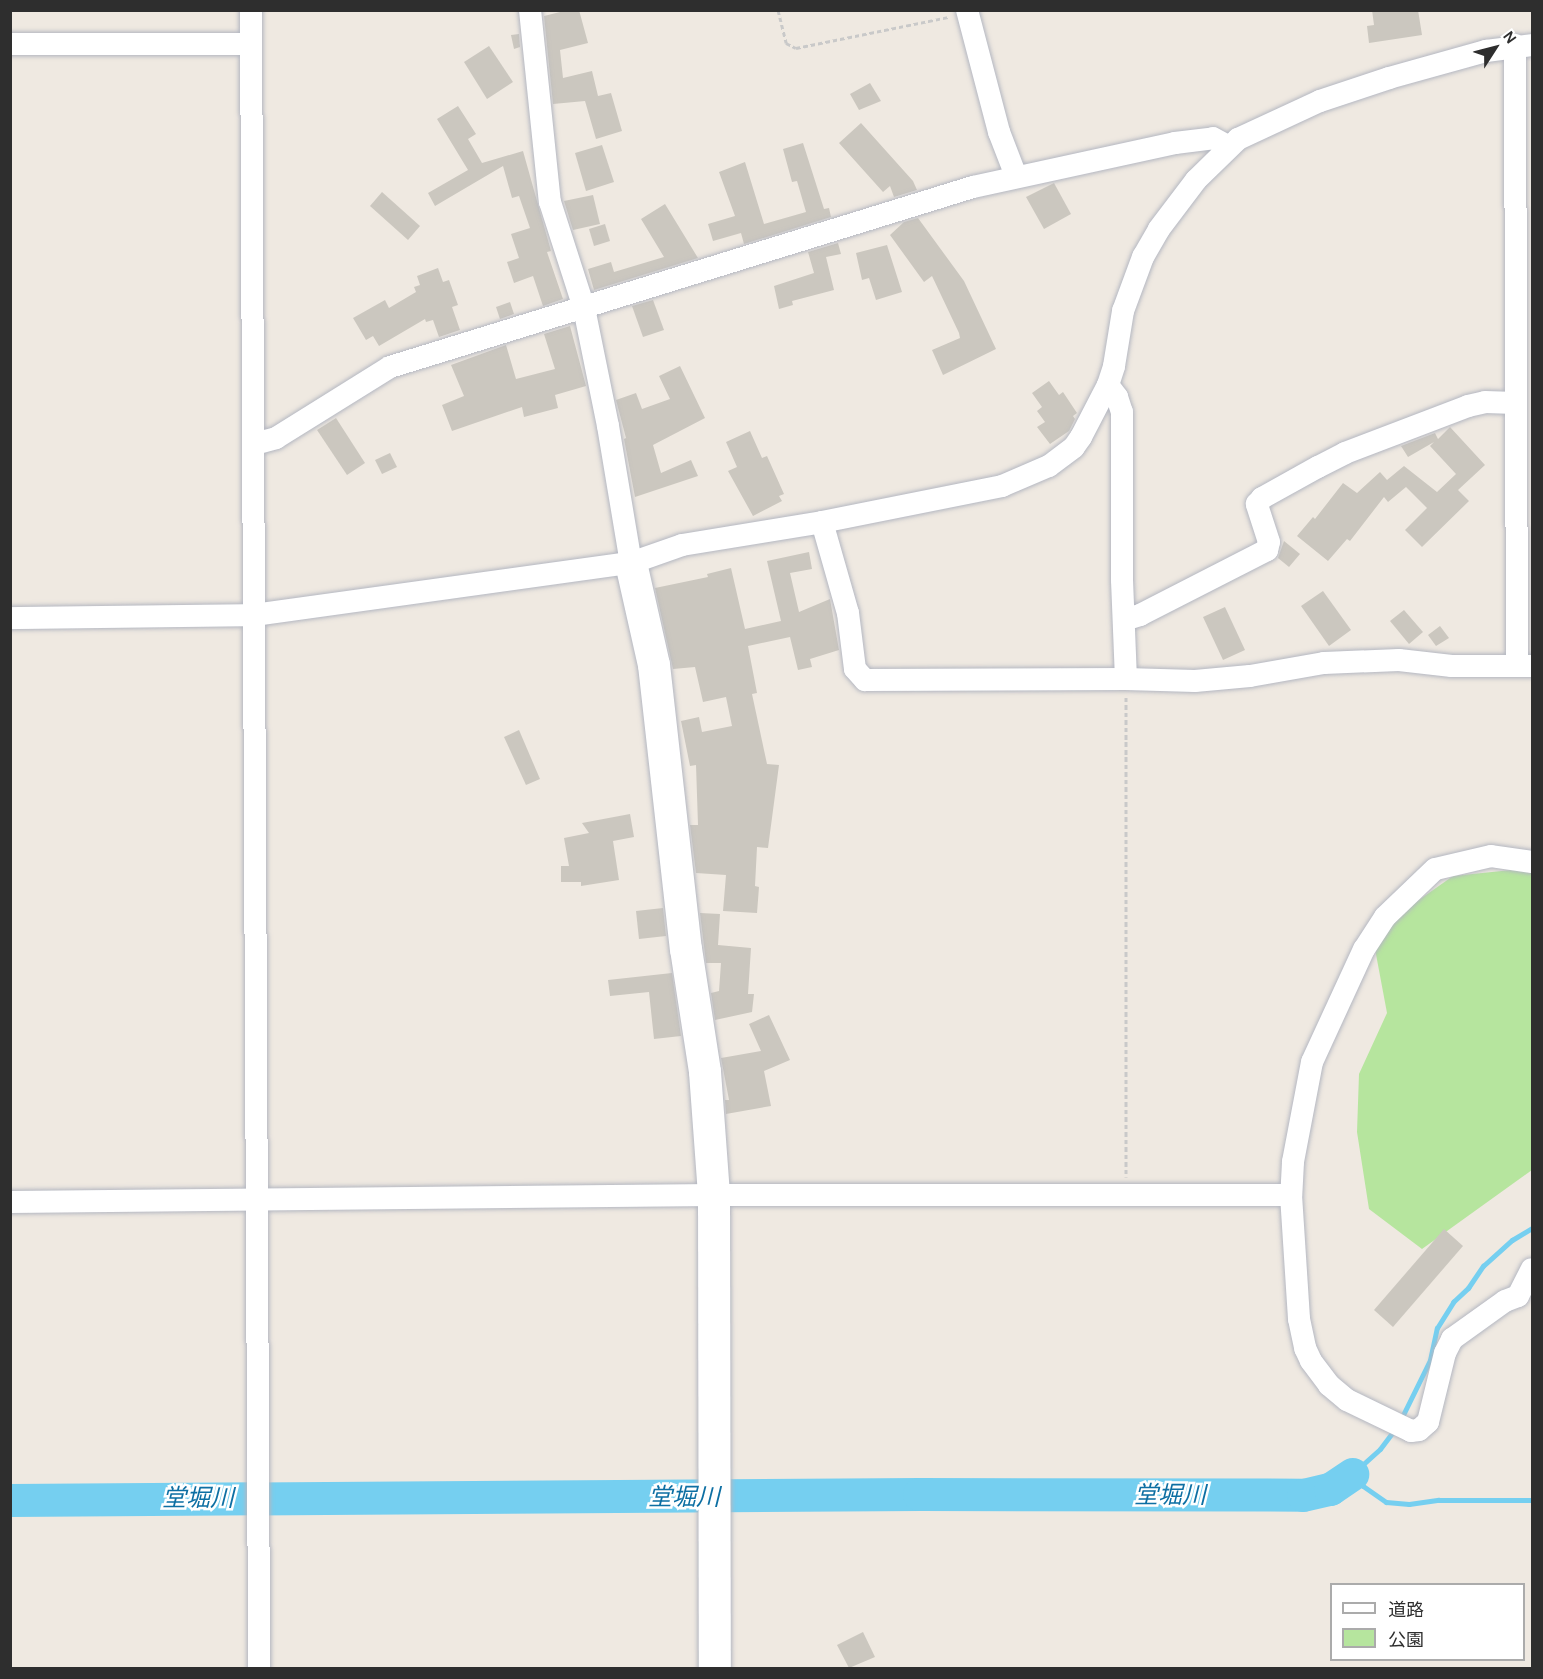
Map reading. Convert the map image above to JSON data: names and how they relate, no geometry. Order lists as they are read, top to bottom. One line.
{"water":["堂堀川"],"legend":["道路","公園"],"north":"top right"}
